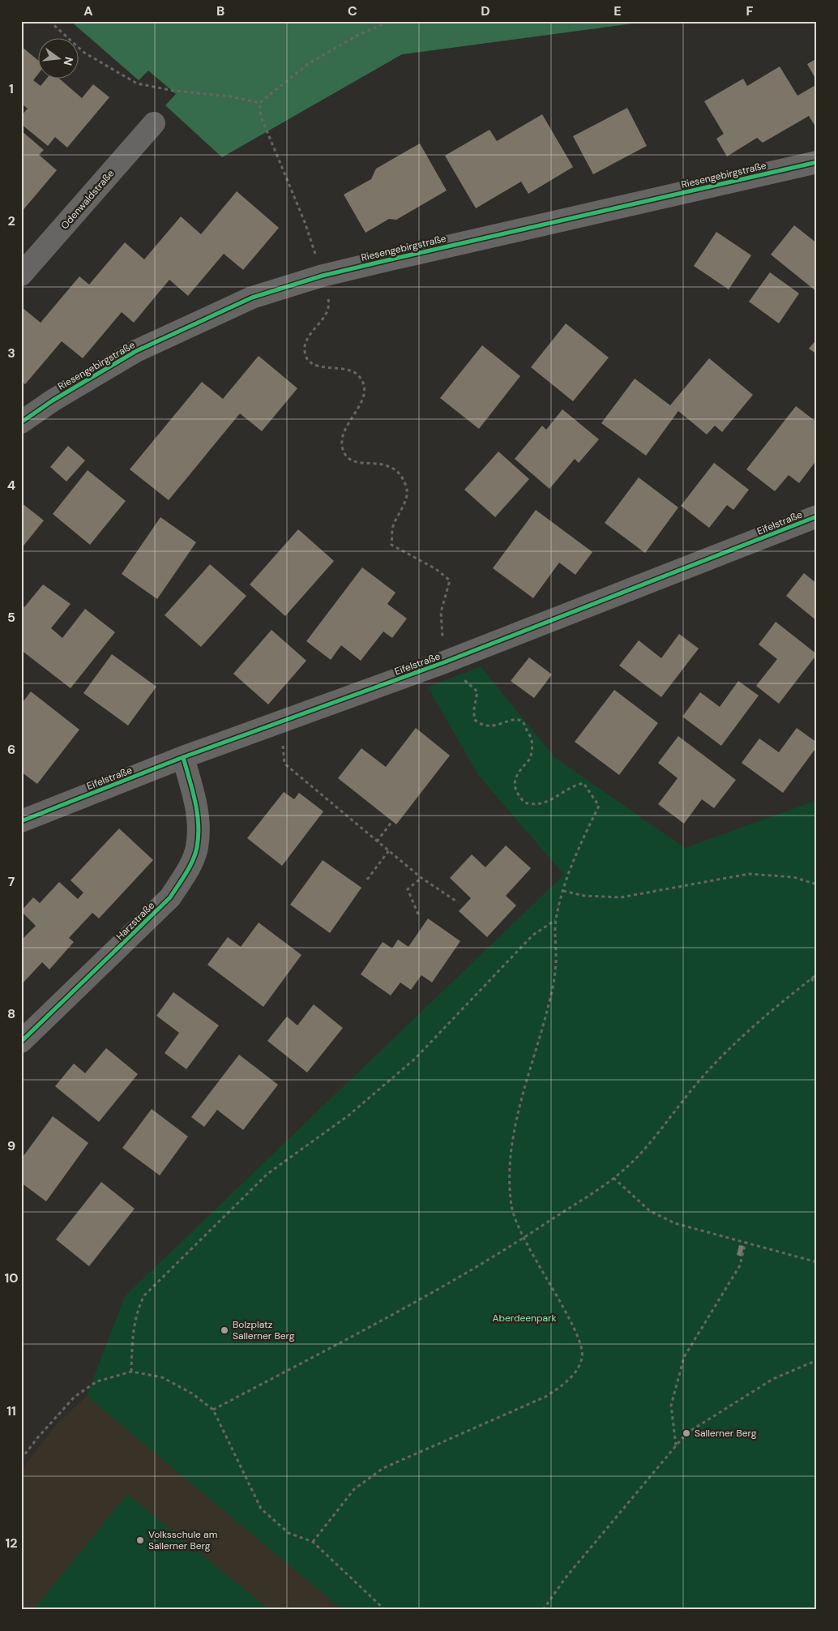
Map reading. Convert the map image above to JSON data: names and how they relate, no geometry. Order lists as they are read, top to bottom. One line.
{"streets":{"street":["Riesengebirgstraße","Odenwaldstraße","Eifelstraße","Harzstraße"]},"crossings":[["Eifelstraße","Harzstraße"]],"parks":["Aberdeenpark"],"places":["Bolzplatz Sallerner Berg","Sallerner Berg","Volksschule am Sallerner Berg"],"north":"right","grid":{"columns":["A","B","C","D","E","F"],"rows":["1","2","3","4","5","6","7","8","9","10","11","12"]}}
